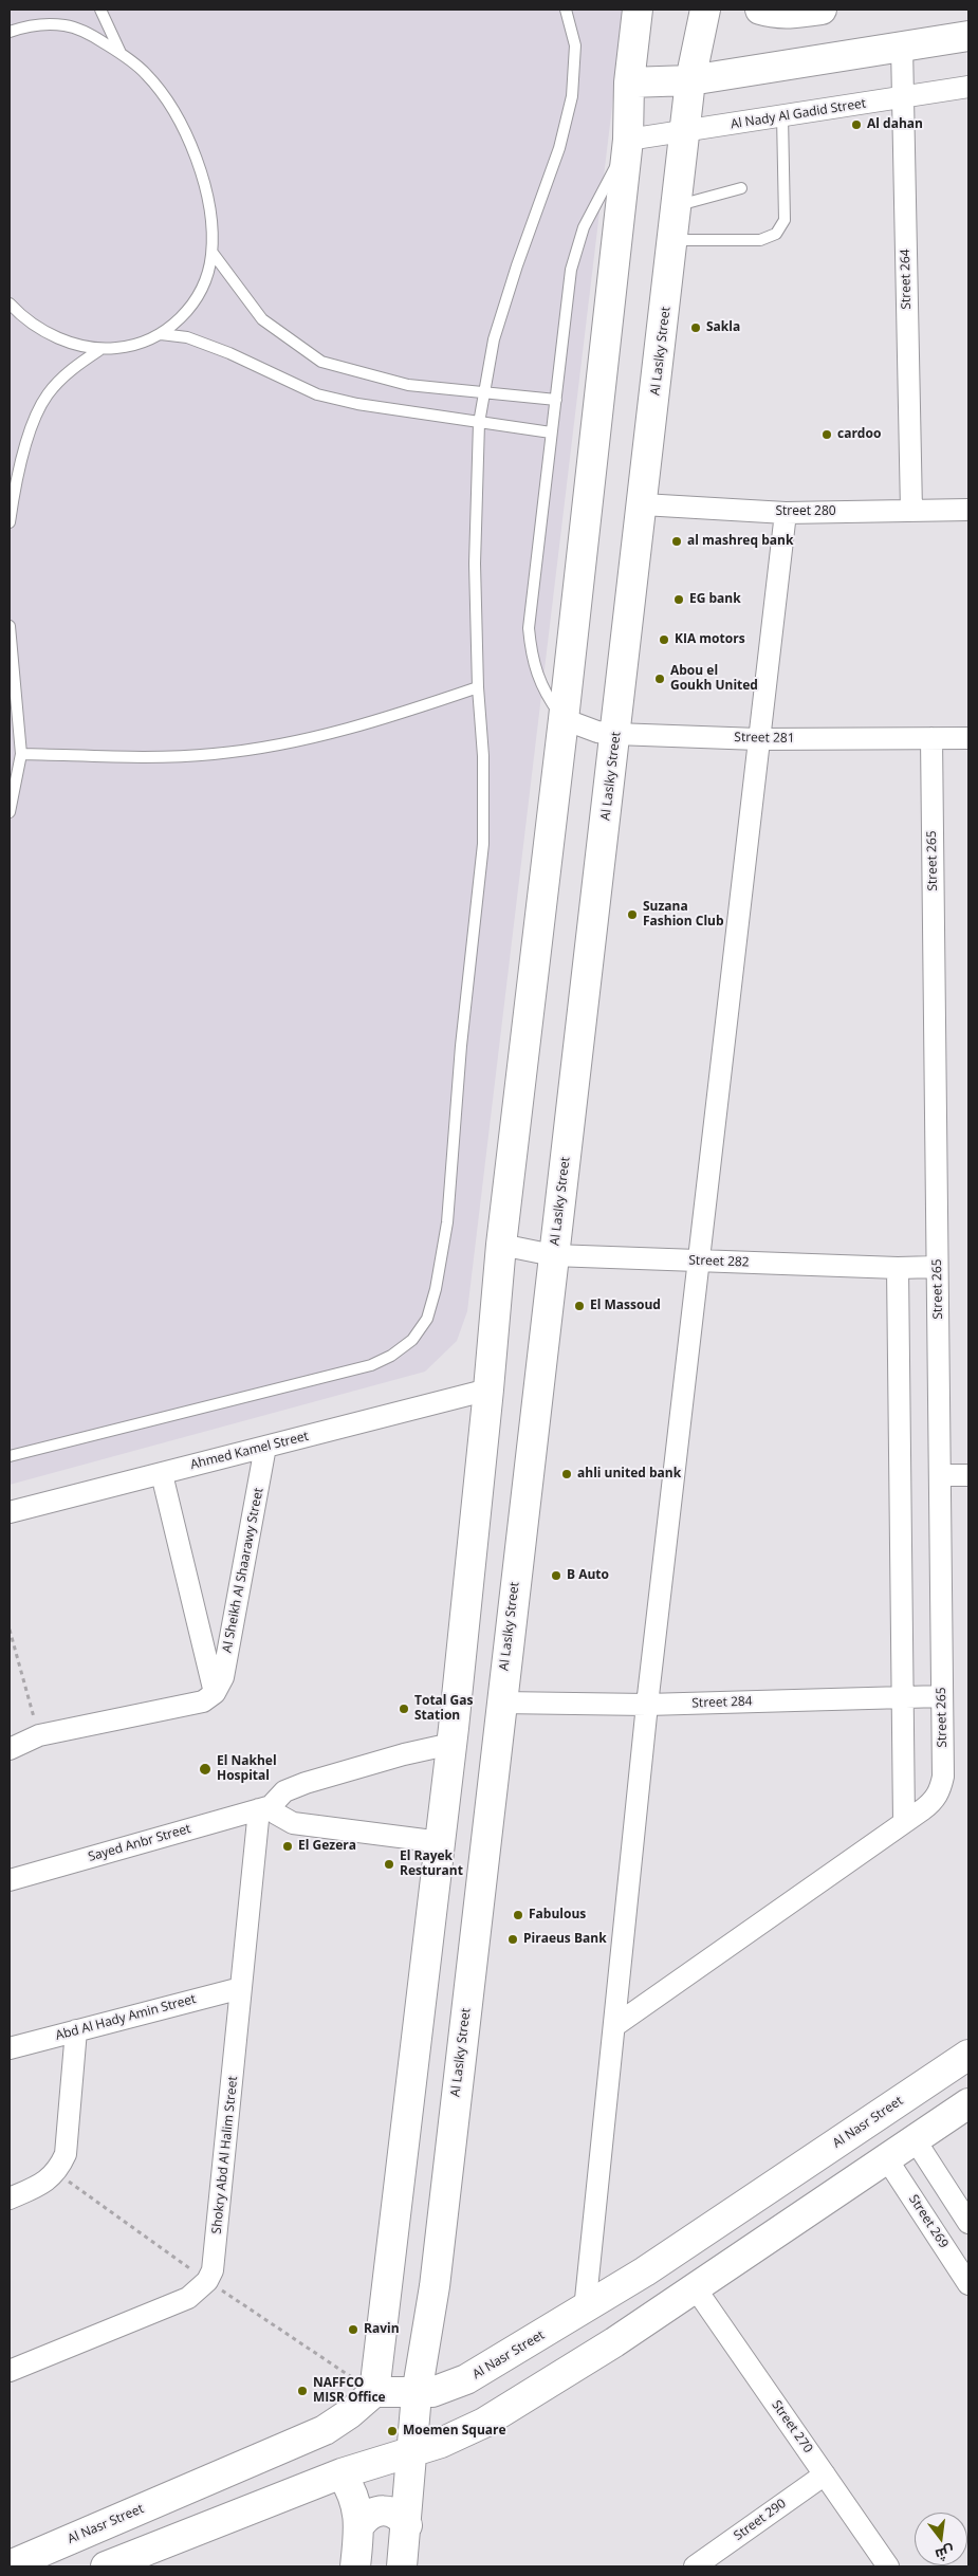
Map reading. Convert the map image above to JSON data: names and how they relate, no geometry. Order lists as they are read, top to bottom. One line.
{"streets":{"main road":["Al Laslky Street","Al Nasr Street"],"street":["Al Nady Al Gadid Street","Street 264","Street 280","Street 281","Street 265","Street 282","Ahmed Kamel Street","Al Sheikh Al Shaarawy Street","Street 284","Sayed Anbr Street","Abd Al Hady Amin Street","Shokry Abd Al Halim Street","Street 269","Street 270","Street 290"]},"crossings":[["Al Nady Al Gadid Street","Street 264"],["Al Nady Al Gadid Street","Al Laslky Street"],["Street 264","Street 280"],["Al Laslky Street","Street 280"],["Al Laslky Street","Street 281"],["Al Laslky Street","Street 282"],["Al Laslky Street","Street 284"],["Al Laslky Street","Al Nasr Street"],["Street 281","Street 265"],["Street 265","Street 282"],["Street 265","Street 284"],["Ahmed Kamel Street","Al Sheikh Al Shaarawy Street"],["Sayed Anbr Street","Shokry Abd Al Halim Street"],["Abd Al Hady Amin Street","Shokry Abd Al Halim Street"],["Street 270","Street 290"]],"places":["Al dahan","Sakla","cardoo","al mashreq bank","EG bank","KIA motors","Abou el Goukh United","Suzana Fashion Club","El Massoud","ahli united bank","B Auto","Total Gas Station","El Nakhel Hospital","El Gezera","El Rayek Resturant","Fabulous","Piraeus Bank","Ravin","NAFFCO MISR Office","Moemen Square"],"north":"bottom"}
